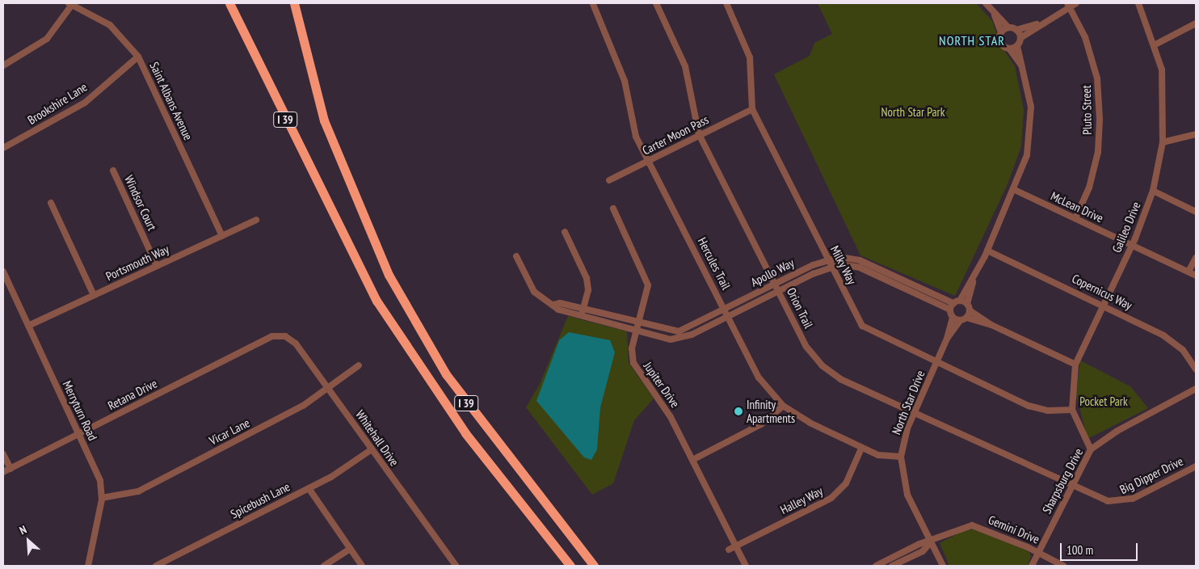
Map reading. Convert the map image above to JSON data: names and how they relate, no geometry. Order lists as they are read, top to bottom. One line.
{"streets":{"highway":["I 39"],"street":["Saint Albans Avenue","Brookshire Lane","Pluto Street","Carter Moon Pass","Windsor Court","McLean Drive","Galileo Drive","Portsmouth Way","Hercules Trail","Milky Way","Apollo Way","Copernicus Way","Orion Trail","Jupiter Drive","Retana Drive","North Star Drive","Merryturn Road","Vicar Lane","Whitehall Drive","Big Dipper Drive","Sharpsburg Drive","Spicebush Lane","Halley Way","Gemini Drive"]},"crossings":[["Saint Albans Avenue","Brookshire Lane"],["Saint Albans Avenue","Portsmouth Way"],["Pluto Street","McLean Drive"],["Carter Moon Pass","Hercules Trail"],["Carter Moon Pass","Milky Way"],["Carter Moon Pass","Orion Trail"],["Windsor Court","Portsmouth Way"],["McLean Drive","Galileo Drive"],["Galileo Drive","Milky Way"],["Galileo Drive","Copernicus Way"],["Galileo Drive","Sharpsburg Drive"],["Portsmouth Way","Merryturn Road"],["Hercules Trail","Apollo Way"],["Hercules Trail","North Star Drive"],["Hercules Trail","Halley Way"],["Milky Way","Apollo Way"],["Milky Way","North Star Drive"],["Apollo Way","Orion Trail"],["Apollo Way","Jupiter Drive"],["Apollo Way","North Star Drive"],["Orion Trail","North Star Drive"],["Orion Trail","Big Dipper Drive"],["Orion Trail","Sharpsburg Drive"],["Jupiter Drive","Halley Way"],["Retana Drive","Merryturn Road"],["Retana Drive","Whitehall Drive"],["North Star Drive","Gemini Drive"],["Merryturn Road","Vicar Lane"],["Vicar Lane","Whitehall Drive"],["Whitehall Drive","Spicebush Lane"],["Big Dipper Drive","Sharpsburg Drive"],["Sharpsburg Drive","Gemini Drive"]],"districts":["NORTH STAR"],"parks":["North Star Park","Pocket Park"],"places":["Infinity Apartments"],"scale_bar":"100 m","north":"top left"}
